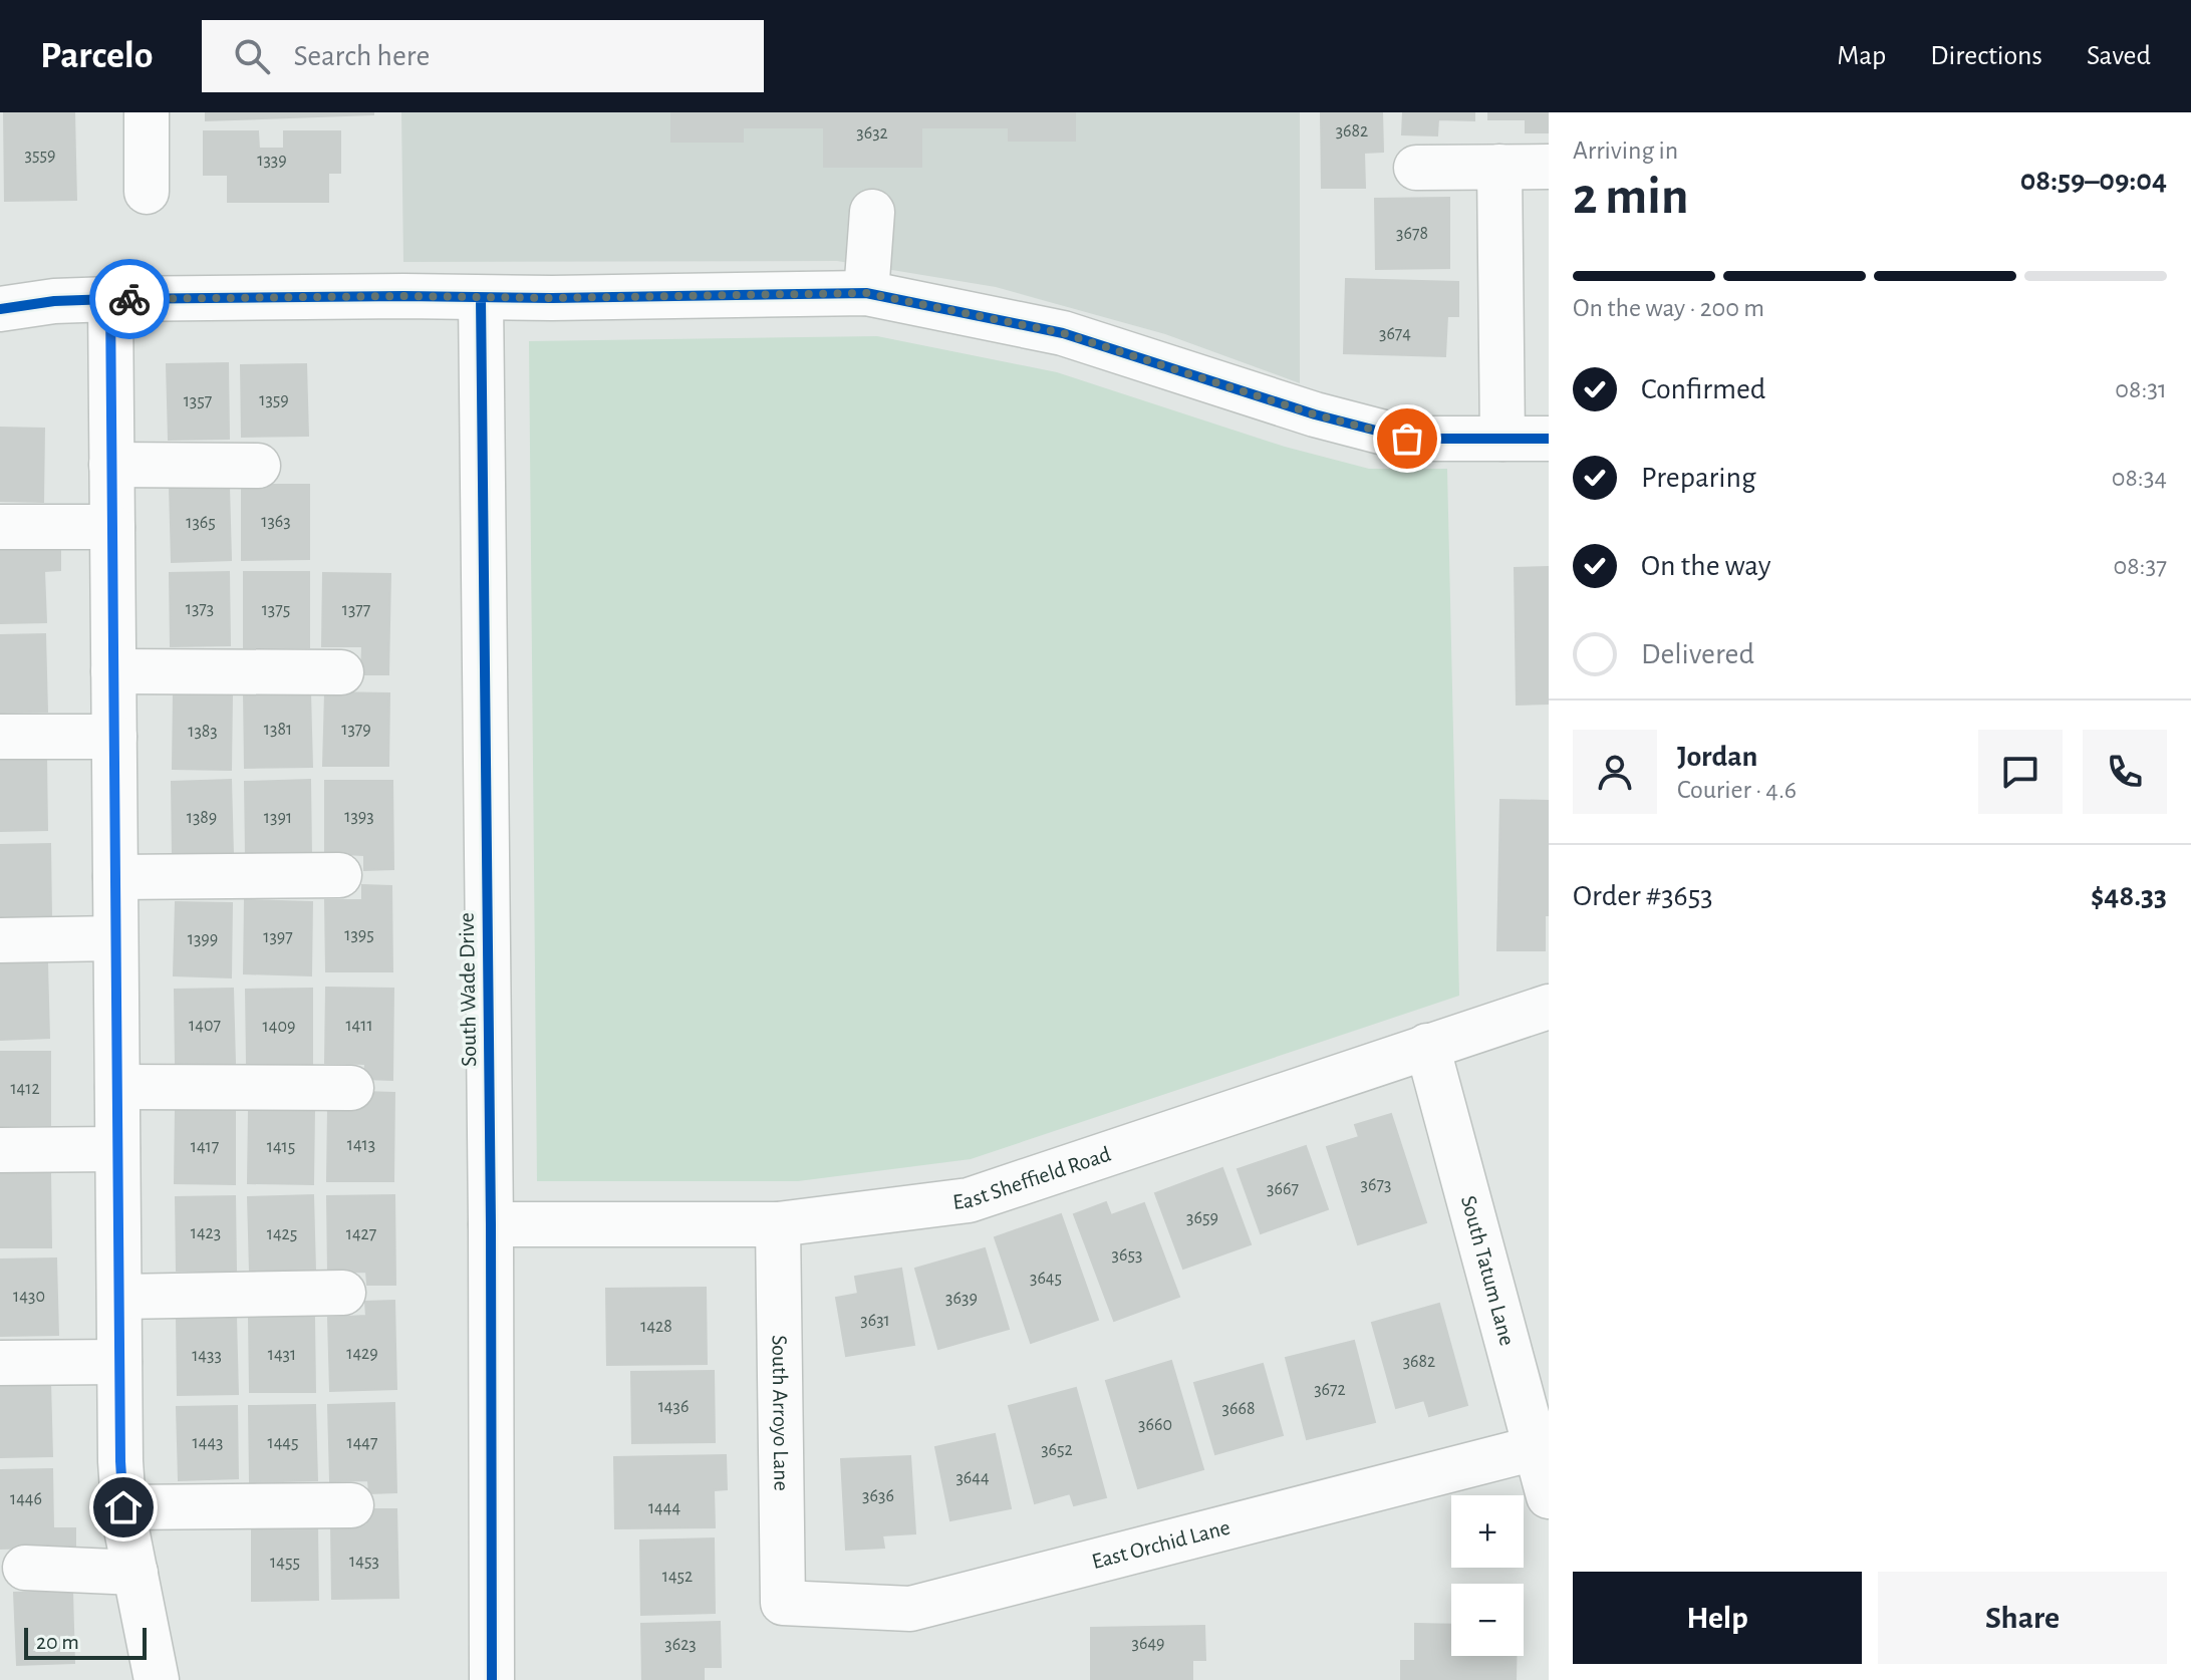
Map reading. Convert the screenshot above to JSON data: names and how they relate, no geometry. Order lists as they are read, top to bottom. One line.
{"streets":{"street":["South Wade Drive","East Sheffield Road","South Tatum Lane","South Arroyo Lane","East Orchid Lane"]},"crossings":[["South Wade Drive","East Sheffield Road"],["East Sheffield Road","South Tatum Lane"],["East Sheffield Road","South Arroyo Lane"],["South Tatum Lane","East Orchid Lane"],["South Arroyo Lane","East Orchid Lane"]],"house_numbers":["3682","3632","3559","1339","3678","3674","1359","1357","1363","1365","1373","1375","1377","1381","1379","1383","1393","1389","1391","1395","1397","1399","1407","1411","1409","1412","1413","1417","1415","3673","3667","3659","1423","1425","1427","3653","3645","1430","3639","3631","1428","1429","1431","1433","3682","3672","1436","3668","3660","1443","1445","1447","3652","3644","3636","1446","1444","1453","1455","1452","3649","3623"],"scale_bar":"20 m","page":{"header":"Parcelo","search":"Search here","nav":["Map","Directions","Saved"],"heading":["2 min","Arriving in","08:59–09:04"],"panel":["Jordan","Courier · 4.6","Order #3653","$48.33"],"bar":"On the way · 200 m","list":[["Confirmed","08:31"],["Preparing","08:34"],["On the way","08:37"],"Delivered"],"map_buttons":["+","−"],"buttons":["Help","Share"],"scale":"20 m"}}
